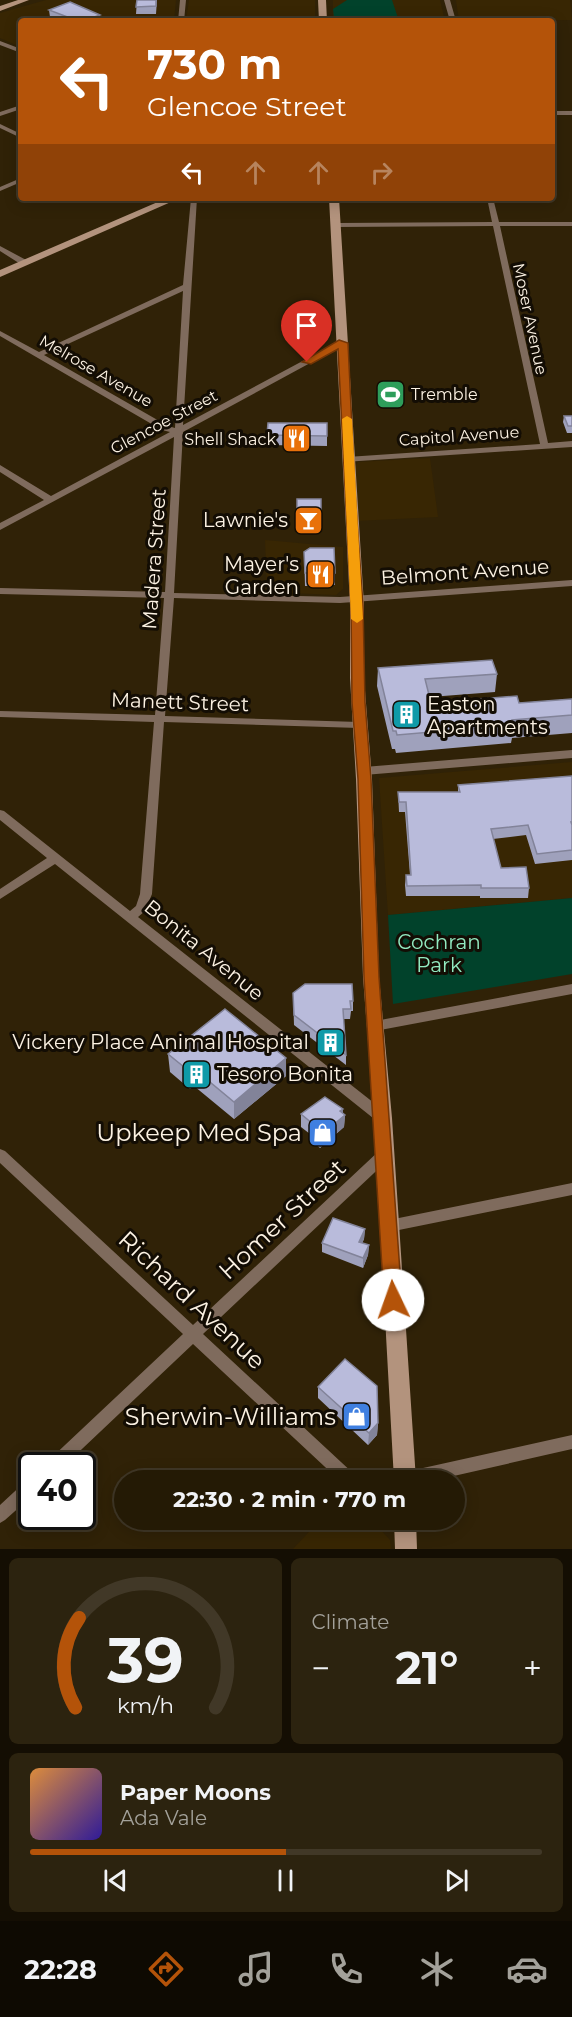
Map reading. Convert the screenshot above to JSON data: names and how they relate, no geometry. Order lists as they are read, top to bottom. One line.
{"streets":{"street":["Moser Avenue","Melrose Avenue","Glencoe Street","Capitol Avenue","Madera Street","Belmont Avenue","Manett Street","Bonita Avenue","Homer Street","Richard Avenue"]},"crossings":[["Moser Avenue","Capitol Avenue"],["Melrose Avenue","Glencoe Street"],["Melrose Avenue","Madera Street"],["Glencoe Street","Madera Street"],["Madera Street","Belmont Avenue"],["Madera Street","Manett Street"],["Madera Street","Bonita Avenue"],["Homer Street","Richard Avenue"]],"parks":["Cochran Park"],"places":{"sports":["Tremble"],"restaurant":["Shell Shack","Mayer's Garden"],"bar":["Lawnie's"],"building":["Easton Apartments","Vickery Place Animal Hospital","Tesoro Bonita"],"shop":["Upkeep Med Spa","Sherwin-Williams"]},"page":{"turn":["730 m","Glencoe Street"],"limit":"40","trip":"22:30 · 2 min · 770 m","tile":"Climate","heat":["−","21°","+"],"song":["Paper Moons","Ada Vale"],"tabs":"22:28","gauge":["39","km/h"]}}
